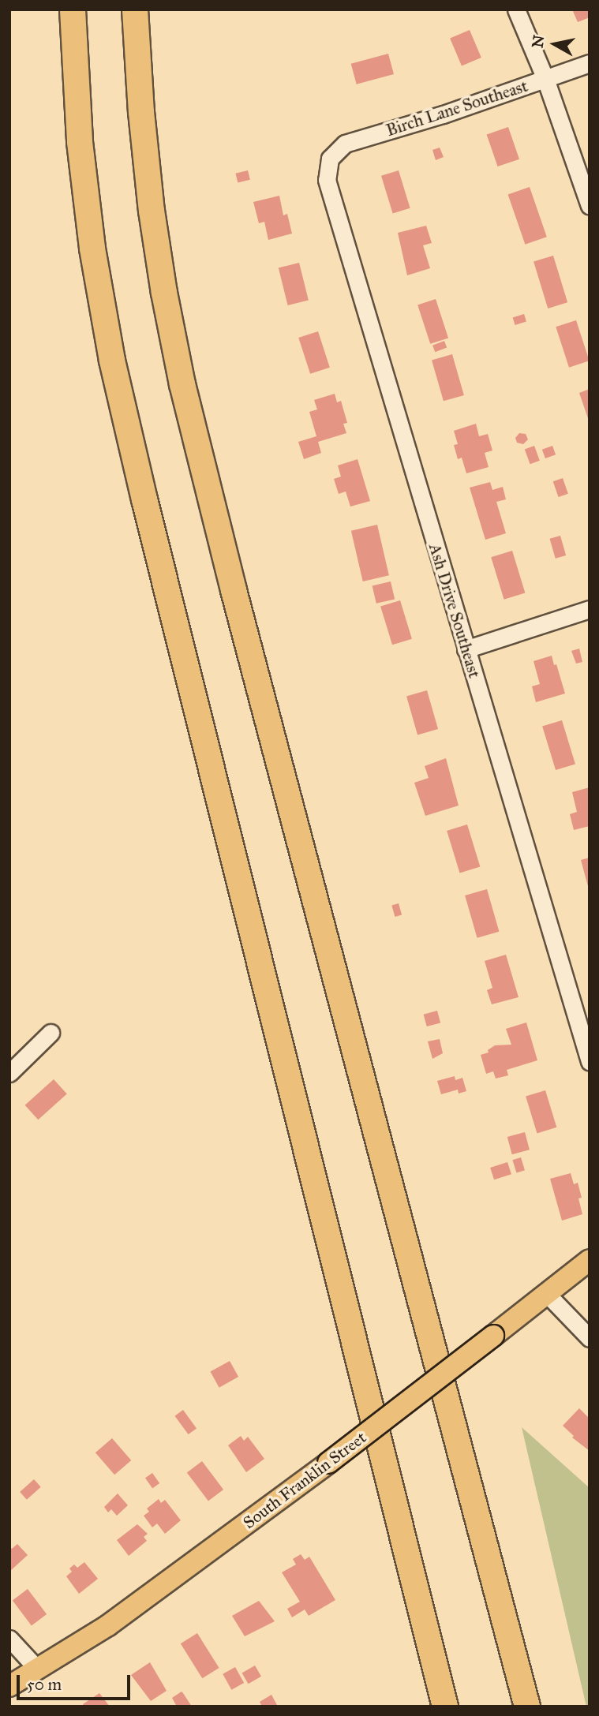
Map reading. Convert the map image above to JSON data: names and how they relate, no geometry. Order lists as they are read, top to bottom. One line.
{"streets":{"main road":["South Franklin Street"],"street":["Birch Lane Southeast","Ash Drive Southeast"]},"crossings":[["Birch Lane Southeast","Ash Drive Southeast"]],"scale_bar":"50 m","north":"left"}
